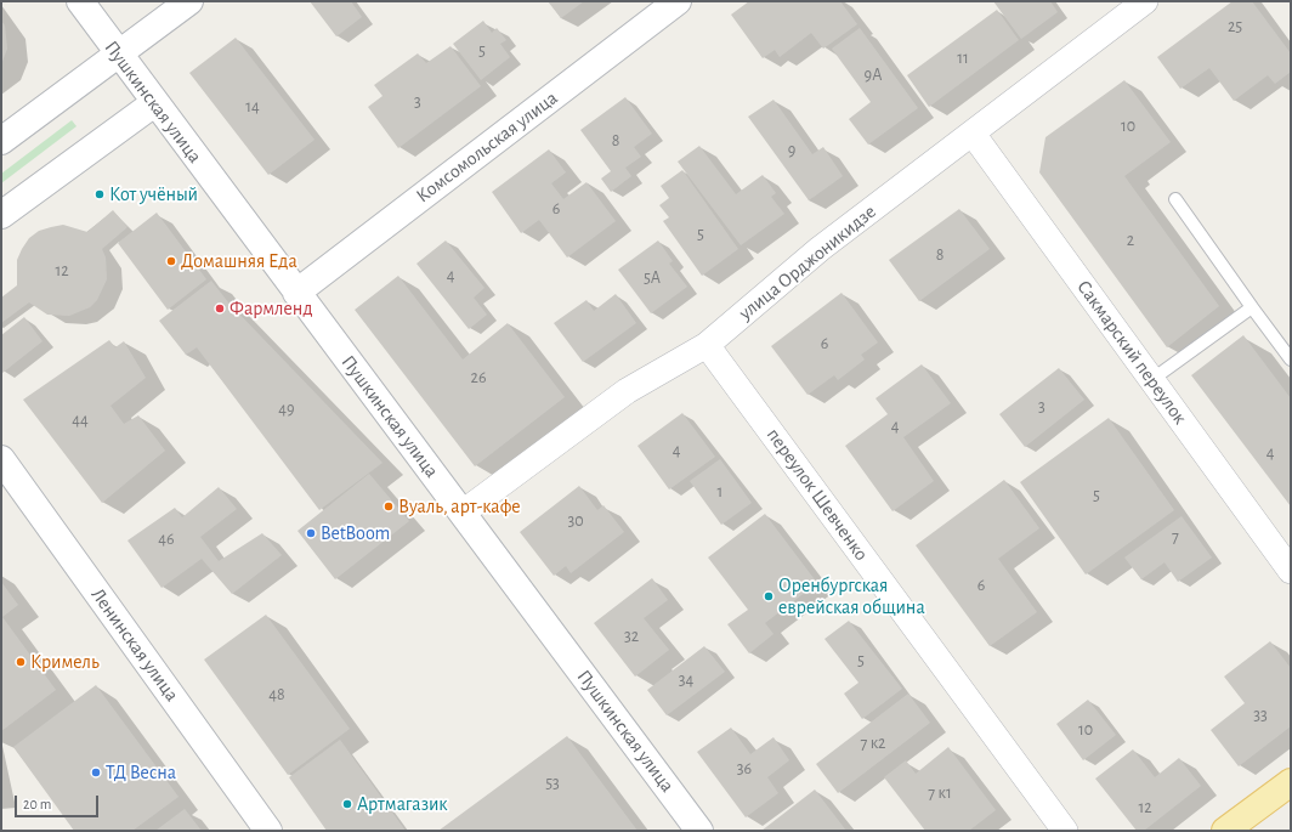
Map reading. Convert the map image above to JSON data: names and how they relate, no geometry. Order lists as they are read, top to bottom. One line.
{"streets":{"main road":["Пушкинская улица","Комсомольская улица","Ленинская улица"],"street":["улица Орджоникидзе","Сакмарский переулок","переулок Шевченко"]},"crossings":[["Пушкинская улица","Комсомольская улица"],["Пушкинская улица","улица Орджоникидзе"],["улица Орджоникидзе","Сакмарский переулок"],["улица Орджоникидзе","переулок Шевченко"]],"places":["Кот учёный","Домашняя Еда","Фармленд","Вуаль, арт-кафе","BetBoom","Оренбургская еврейская община","Кримель","ТД Весна","Артмагазик"],"house_numbers":["25","5","11","9А","3","14","10","8","9","6","5","2","8","12","4","5А","6","26","3","49","44","4","4","4","1","5","30","7","46","6","32","5","34","48","33","10","7 к2","36","53","7 к1","12"],"scale_bar":"20 m"}
